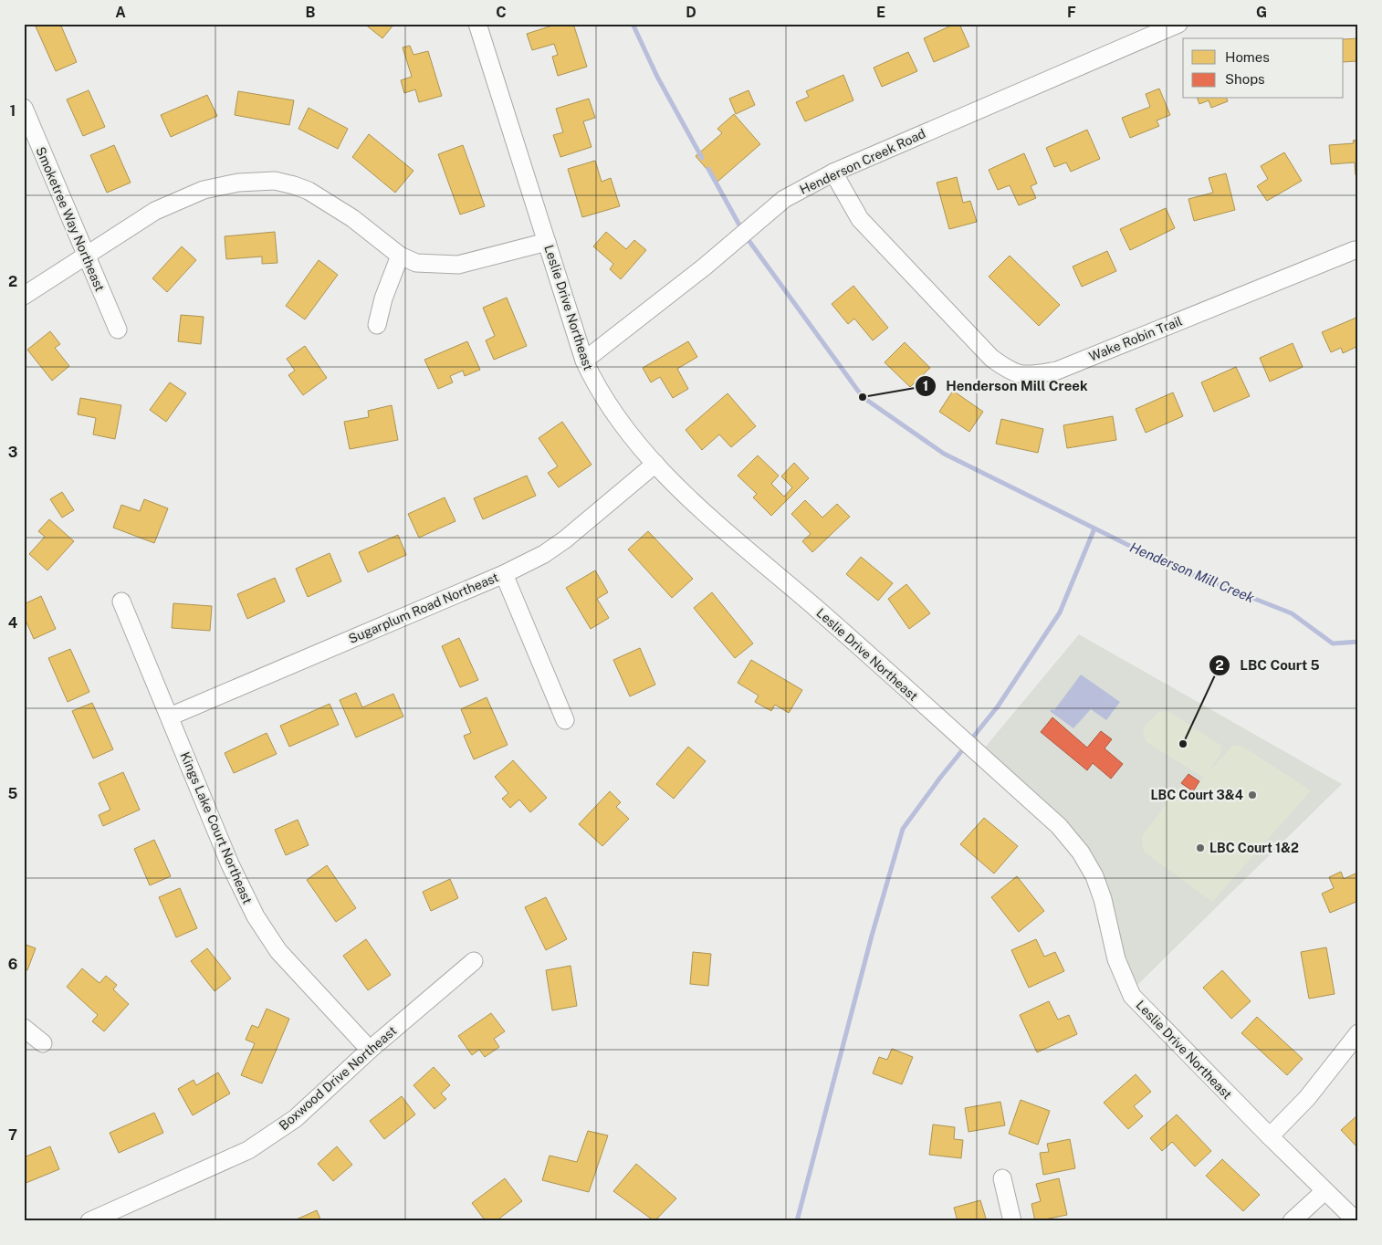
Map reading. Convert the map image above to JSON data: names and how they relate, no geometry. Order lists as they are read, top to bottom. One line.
{"streets":{"street":["Henderson Creek Road","Smoketree Way Northeast","Leslie Drive Northeast","Wake Robin Trail","Sugarplum Road Northeast","Kings Lake Court Northeast","Boxwood Drive Northeast"]},"crossings":[["Henderson Creek Road","Leslie Drive Northeast"],["Henderson Creek Road","Wake Robin Trail"],["Leslie Drive Northeast","Sugarplum Road Northeast"],["Sugarplum Road Northeast","Kings Lake Court Northeast"],["Kings Lake Court Northeast","Boxwood Drive Northeast"]],"water":["Henderson Mill Creek"],"places":["Henderson Mill Creek","LBC Court 5","LBC Court 3&4","LBC Court 1&2"],"legend":["Homes","Shops"],"grid":{"columns":["A","B","C","D","E","F","G"],"rows":["1","2","3","4","5","6","7"]}}
